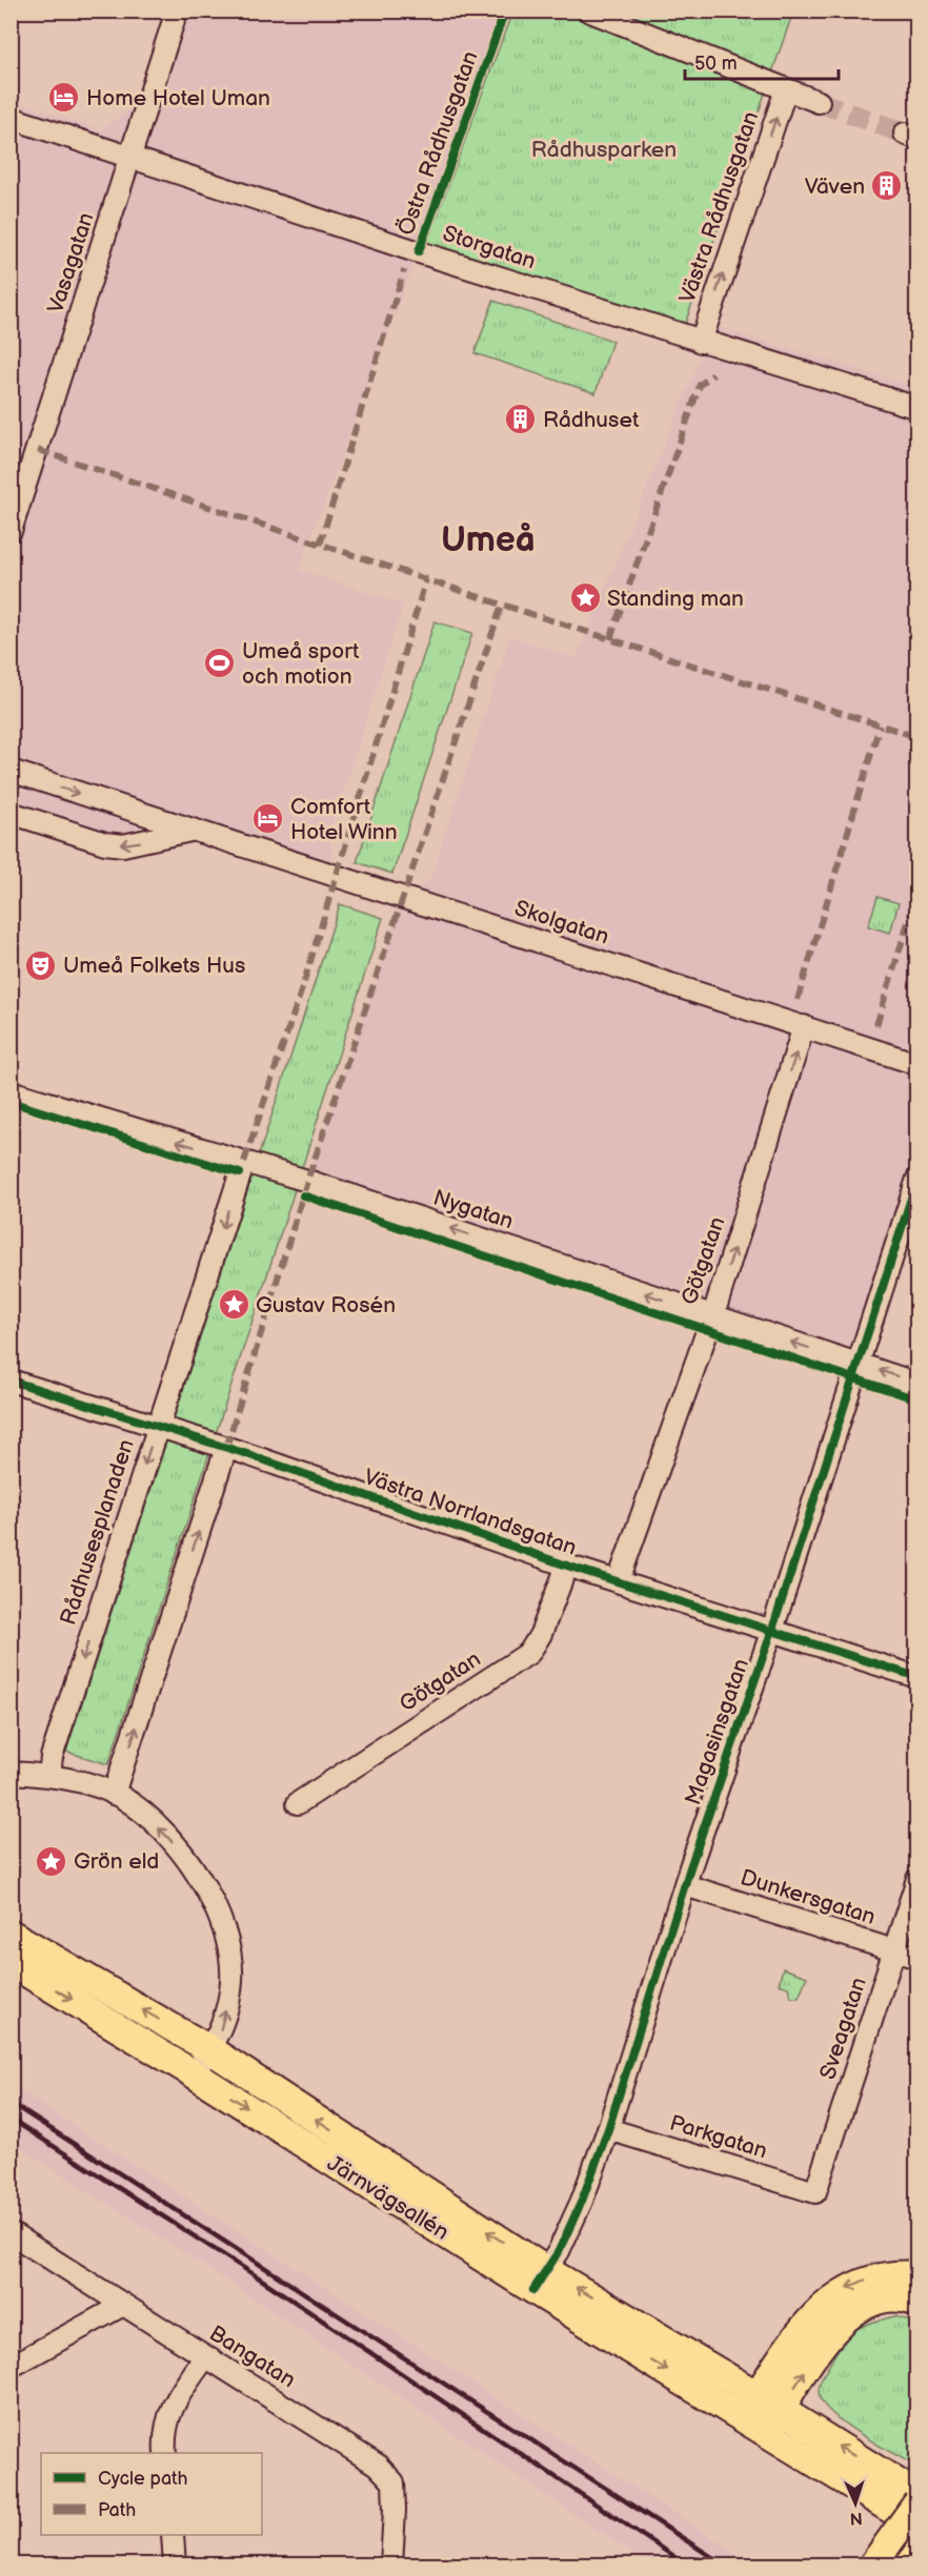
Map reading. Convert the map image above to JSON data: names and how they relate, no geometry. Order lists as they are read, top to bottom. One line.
{"streets":{"main road":["Järnvägsallén"],"street":["Västra Rådhusgatan","Storgatan","Vasagatan","Skolgatan","Nygatan","Götgatan","Västra Norrlandsgatan","Rådhusesplanaden","Magasinsgatan","Dunkersgatan","Sveagatan","Parkgatan","Bangatan"],"cycle path":["Östra Rådhusgatan"]},"crossings":[["Västra Rådhusgatan","Storgatan"],["Storgatan","Vasagatan"],["Skolgatan","Götgatan"],["Nygatan","Götgatan"],["Nygatan","Rådhusesplanaden"],["Nygatan","Magasinsgatan"],["Götgatan","Västra Norrlandsgatan"],["Västra Norrlandsgatan","Rådhusesplanaden"],["Västra Norrlandsgatan","Magasinsgatan"],["Magasinsgatan","Dunkersgatan"],["Magasinsgatan","Parkgatan"],["Magasinsgatan","Järnvägsallén"],["Dunkersgatan","Sveagatan"],["Sveagatan","Parkgatan"]],"one_way":["Västra Rådhusgatan","Nygatan"],"districts":["Umeå"],"parks":["Rådhusparken"],"places":{"hotel":["Home Hotel Uman","Comfort Hotel Winn"],"building":["Väven","Rådhuset"],"place":["Standing man","Gustav Rosén","Grön eld"],"sports":["Umeå sport och motion"],"theatre":["Umeå Folkets Hus"]},"legend":["Cycle path","Path"],"scale_bar":"50 m","north":"bottom"}
